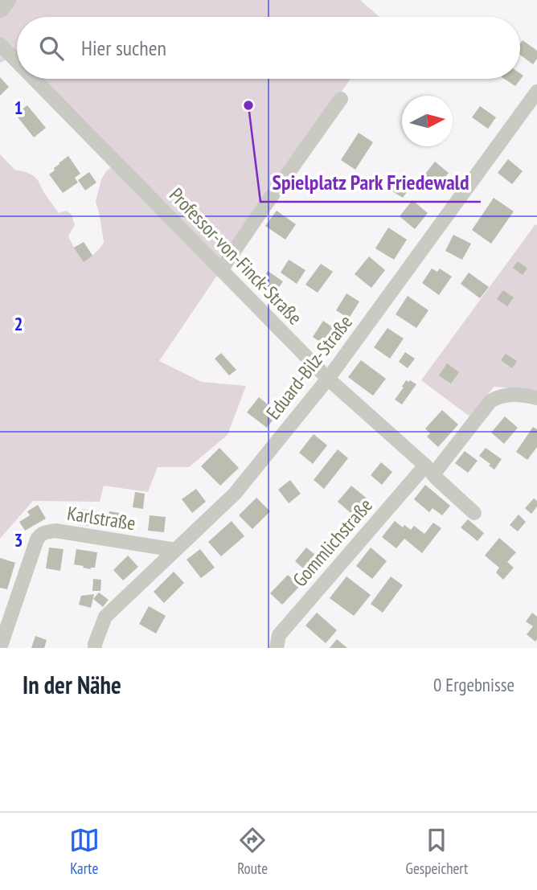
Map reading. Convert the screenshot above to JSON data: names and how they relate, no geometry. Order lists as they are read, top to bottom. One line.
{"streets":{"street":["Professor-von-Finck-Straße","Eduard-Bilz-Straße","Karlstraße","Gommlichstraße"]},"crossings":[["Professor-von-Finck-Straße","Eduard-Bilz-Straße"],["Professor-von-Finck-Straße","Gommlichstraße"],["Eduard-Bilz-Straße","Karlstraße"]],"places":["Spielplatz Park Friedewald"],"north":"right","page":{"search":"Hier suchen","heading":["In der Nähe","0 Ergebnisse"],"nav":["Karte","Route","Gespeichert"]},"grid":{"rows":["1","2","3"]}}
